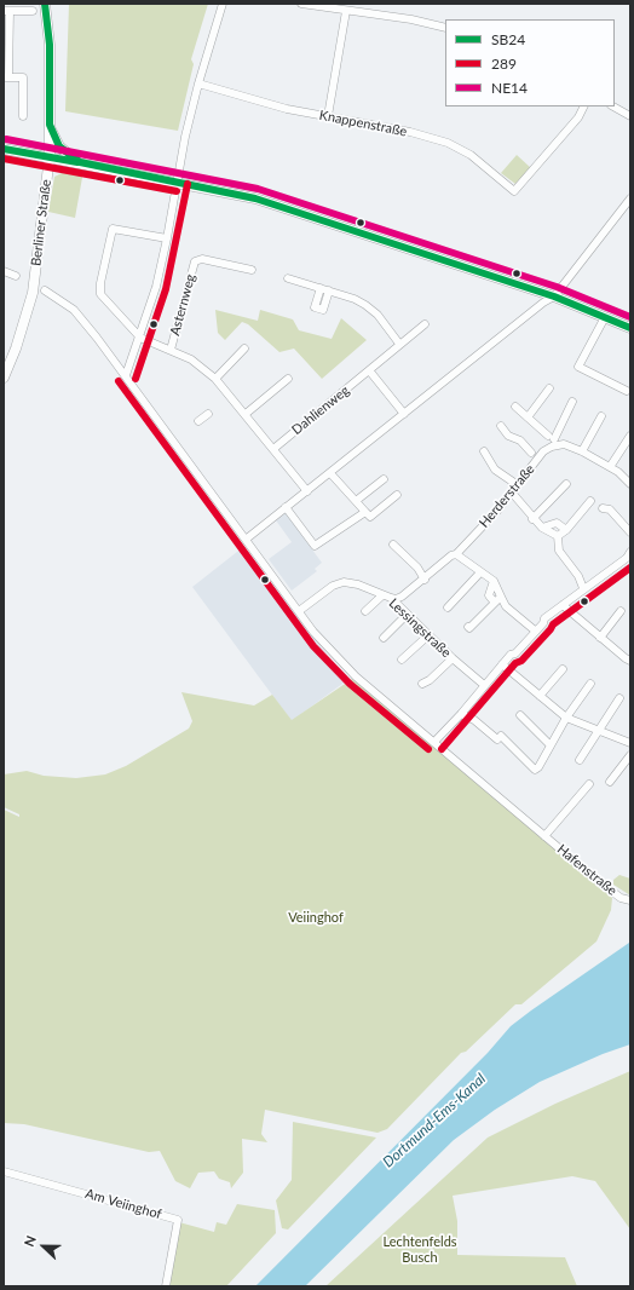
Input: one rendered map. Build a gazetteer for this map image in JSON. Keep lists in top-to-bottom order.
{
  "streets": {
    "main road": ["Berliner Straße"],
    "street": [
      "Knappenstraße",
      "Asternweg",
      "Dahlienweg",
      "Herderstraße",
      "Lessingstraße",
      "Hafenstraße",
      "Am Veiinghof"
    ]
  },
  "crossings": [
    ["Herderstraße", "Lessingstraße"],
    ["Lessingstraße", "Hafenstraße"]
  ],
  "water": ["Dortmund-Ems-Kanal"],
  "parks": ["Veiinghof", "Lechtenfelds Busch"],
  "lines": ["transit line SB24", "transit line NE14", "transit line 289"],
  "legend": ["SB24", "289", "NE14"],
  "north": "left"
}
